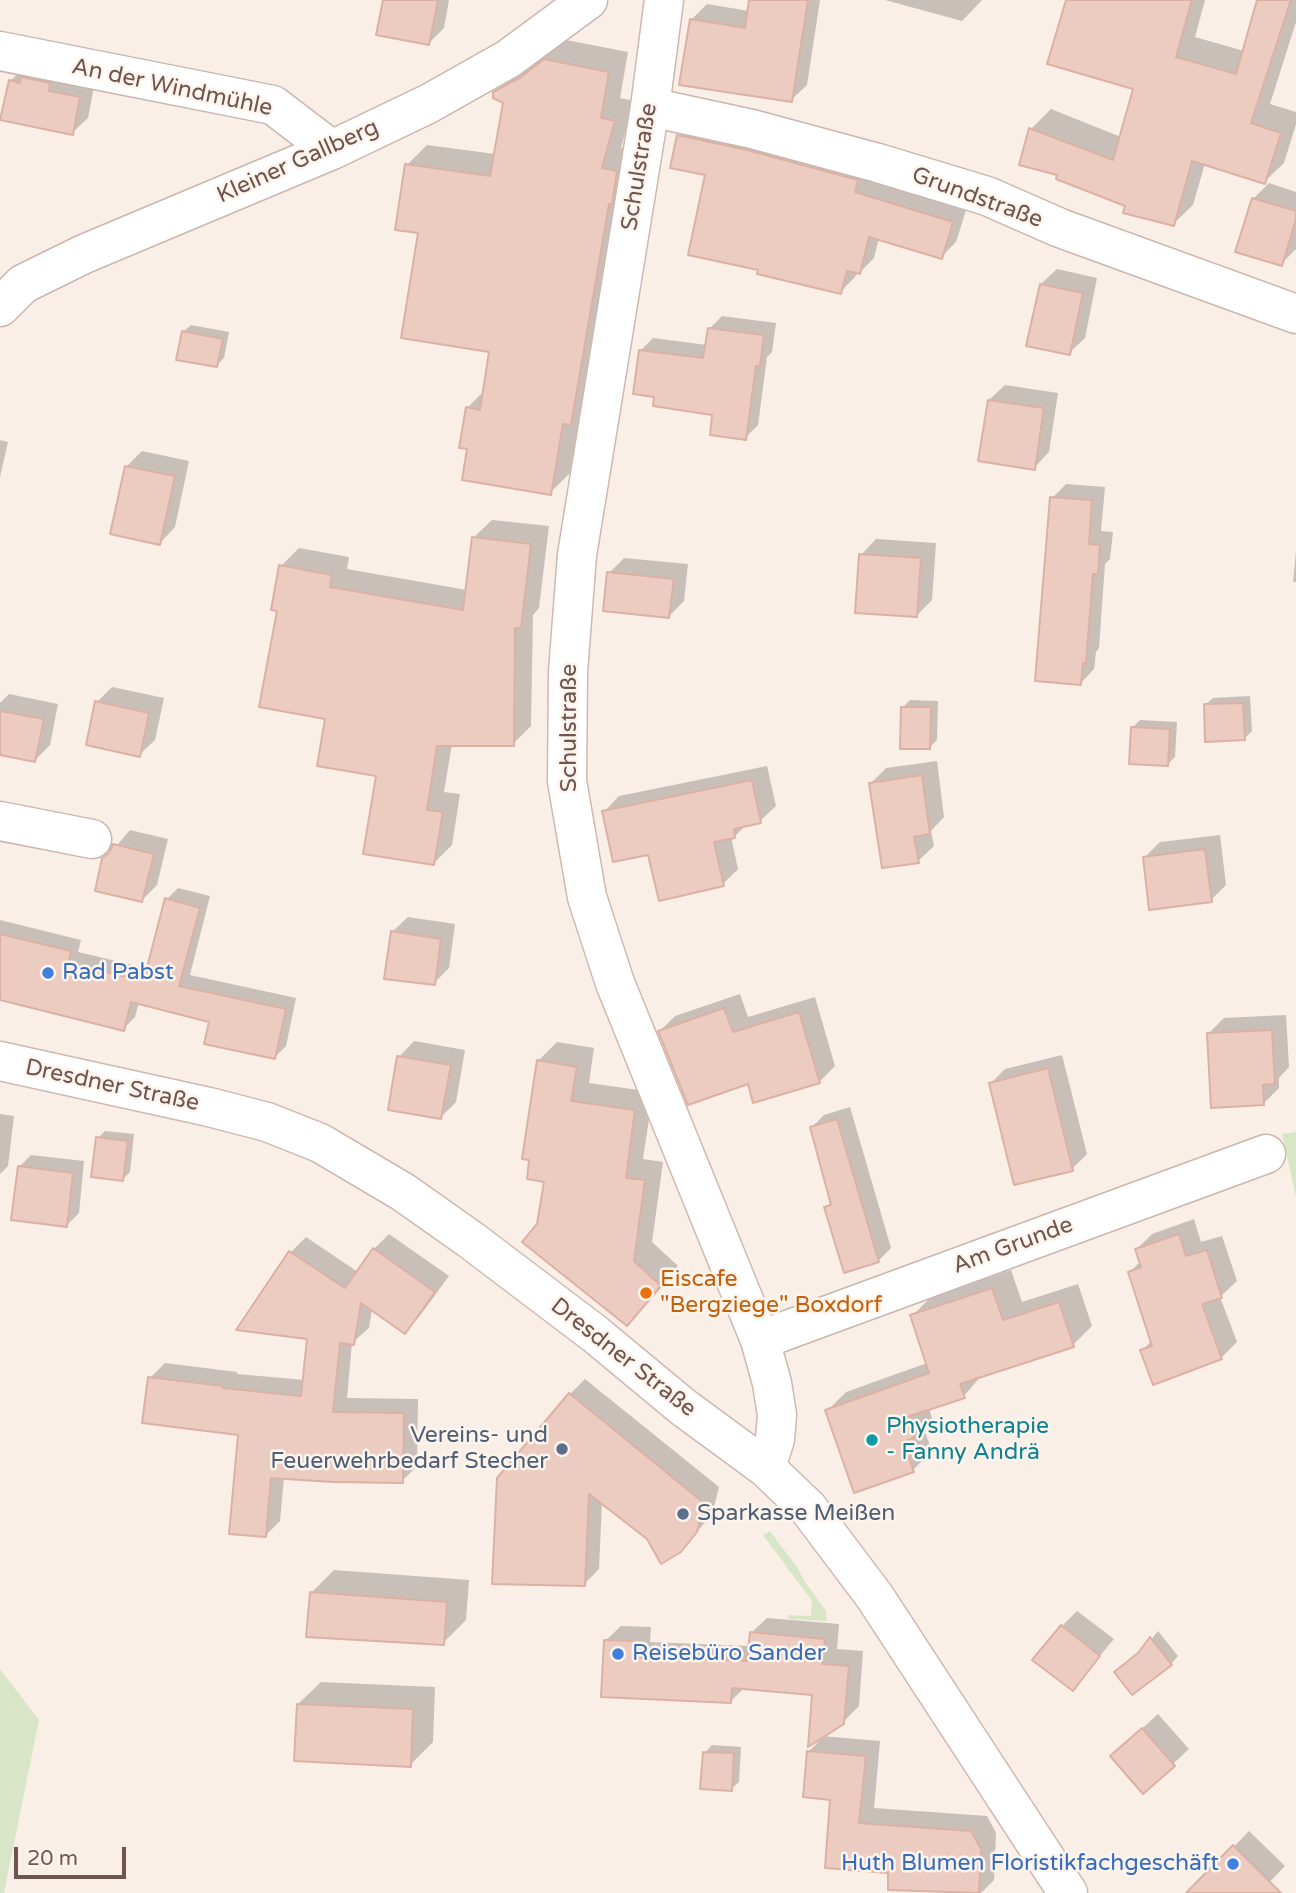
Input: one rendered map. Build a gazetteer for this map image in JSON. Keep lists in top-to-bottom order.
{
  "streets": {
    "street": [
      "An der Windmühle",
      "Kleiner Gallberg",
      "Schulstraße",
      "Grundstraße",
      "Dresdner Straße",
      "Am Grunde"
    ]
  },
  "crossings": [
    ["An der Windmühle", "Kleiner Gallberg"],
    ["Schulstraße", "Grundstraße"],
    ["Schulstraße", "Dresdner Straße"],
    ["Schulstraße", "Am Grunde"]
  ],
  "places": [
    "Rad Pabst",
    "Eiscafe \"Bergziege\" Boxdorf",
    "Physiotherapie - Fanny Andrä",
    "Vereins- und Feuerwehrbedarf Stecher",
    "Sparkasse Meißen",
    "Reisebüro Sander",
    "Huth Blumen Floristikfachgeschäft"
  ],
  "scale_bar": "20 m"
}
